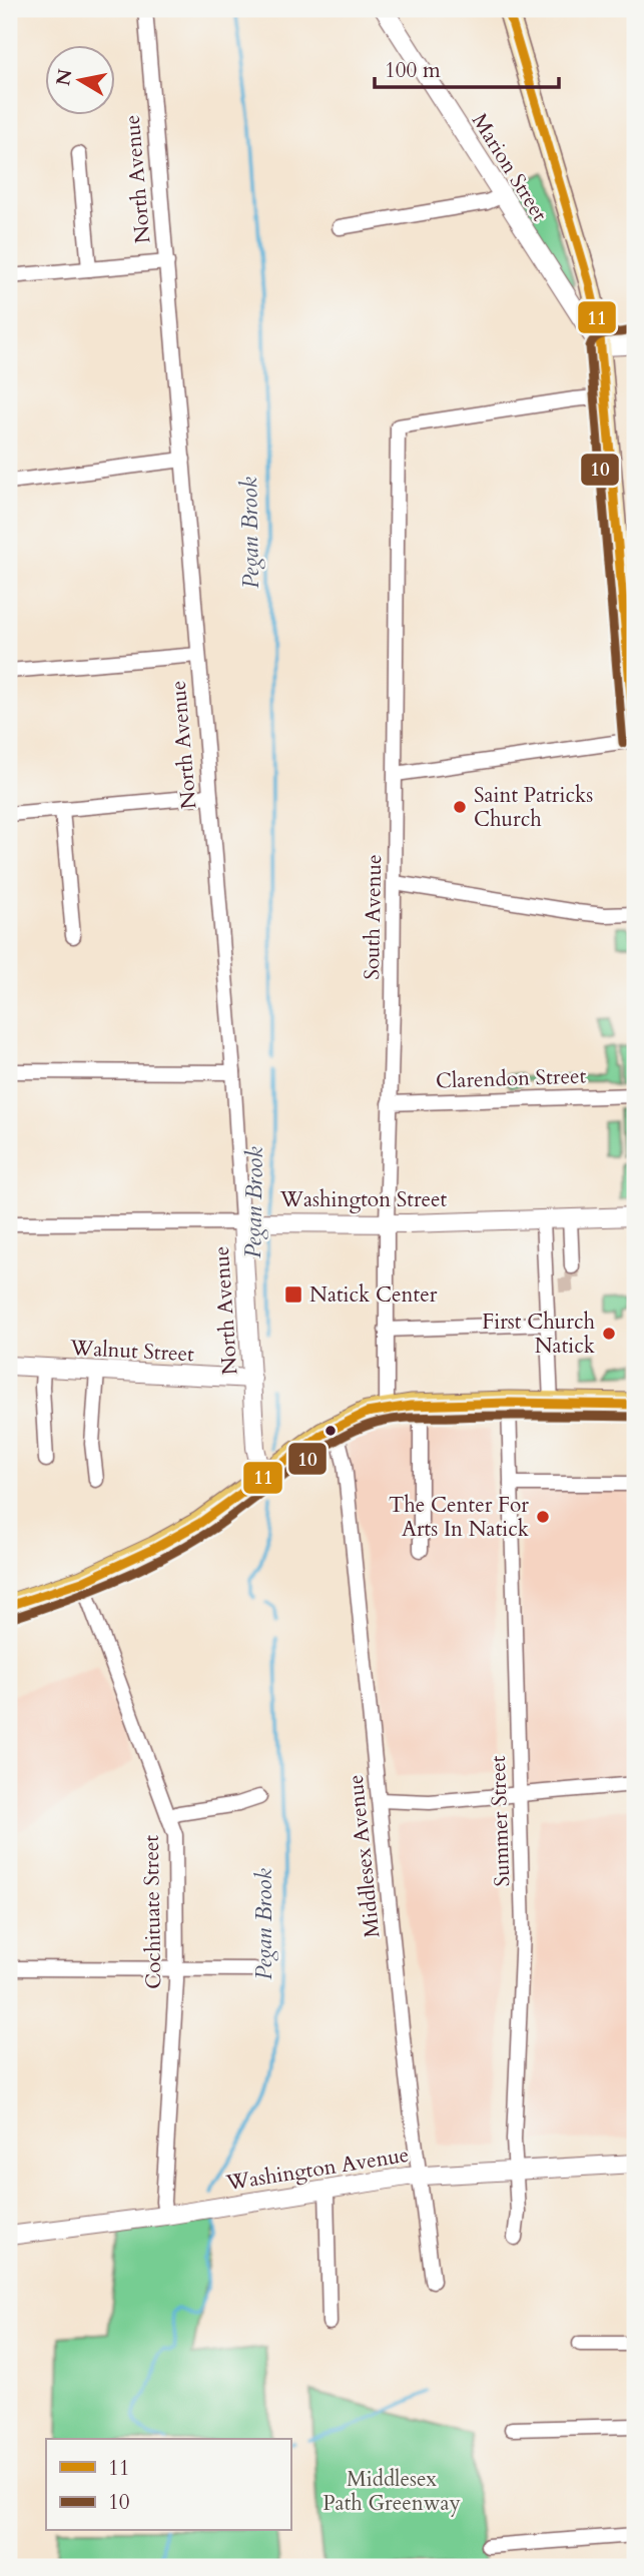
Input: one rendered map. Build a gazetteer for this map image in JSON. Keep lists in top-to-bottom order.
{
  "streets": {
    "street": [
      "Marion Street",
      "North Avenue",
      "South Avenue",
      "Clarendon Street",
      "Washington Street",
      "Walnut Street",
      "Summer Street",
      "Middlesex Avenue",
      "Cochituate Street",
      "Washington Avenue"
    ]
  },
  "crossings": [
    ["North Avenue", "Washington Street"],
    ["North Avenue", "Walnut Street"],
    ["South Avenue", "Clarendon Street"],
    ["South Avenue", "Washington Street"],
    ["Summer Street", "Washington Avenue"],
    ["Middlesex Avenue", "Washington Avenue"],
    ["Cochituate Street", "Washington Avenue"]
  ],
  "water": ["Pegan Brook"],
  "parks": ["Middlesex Path Greenway"],
  "places": {
    "other": ["Saint Patricks Church", "First Church Natick", "The Center For Arts In Natick"],
    "transit": ["Natick Center"]
  },
  "lines": ["transit line 11", "transit line 10"],
  "legend": ["11", "10"],
  "scale_bar": "100 m",
  "north": "left"
}
